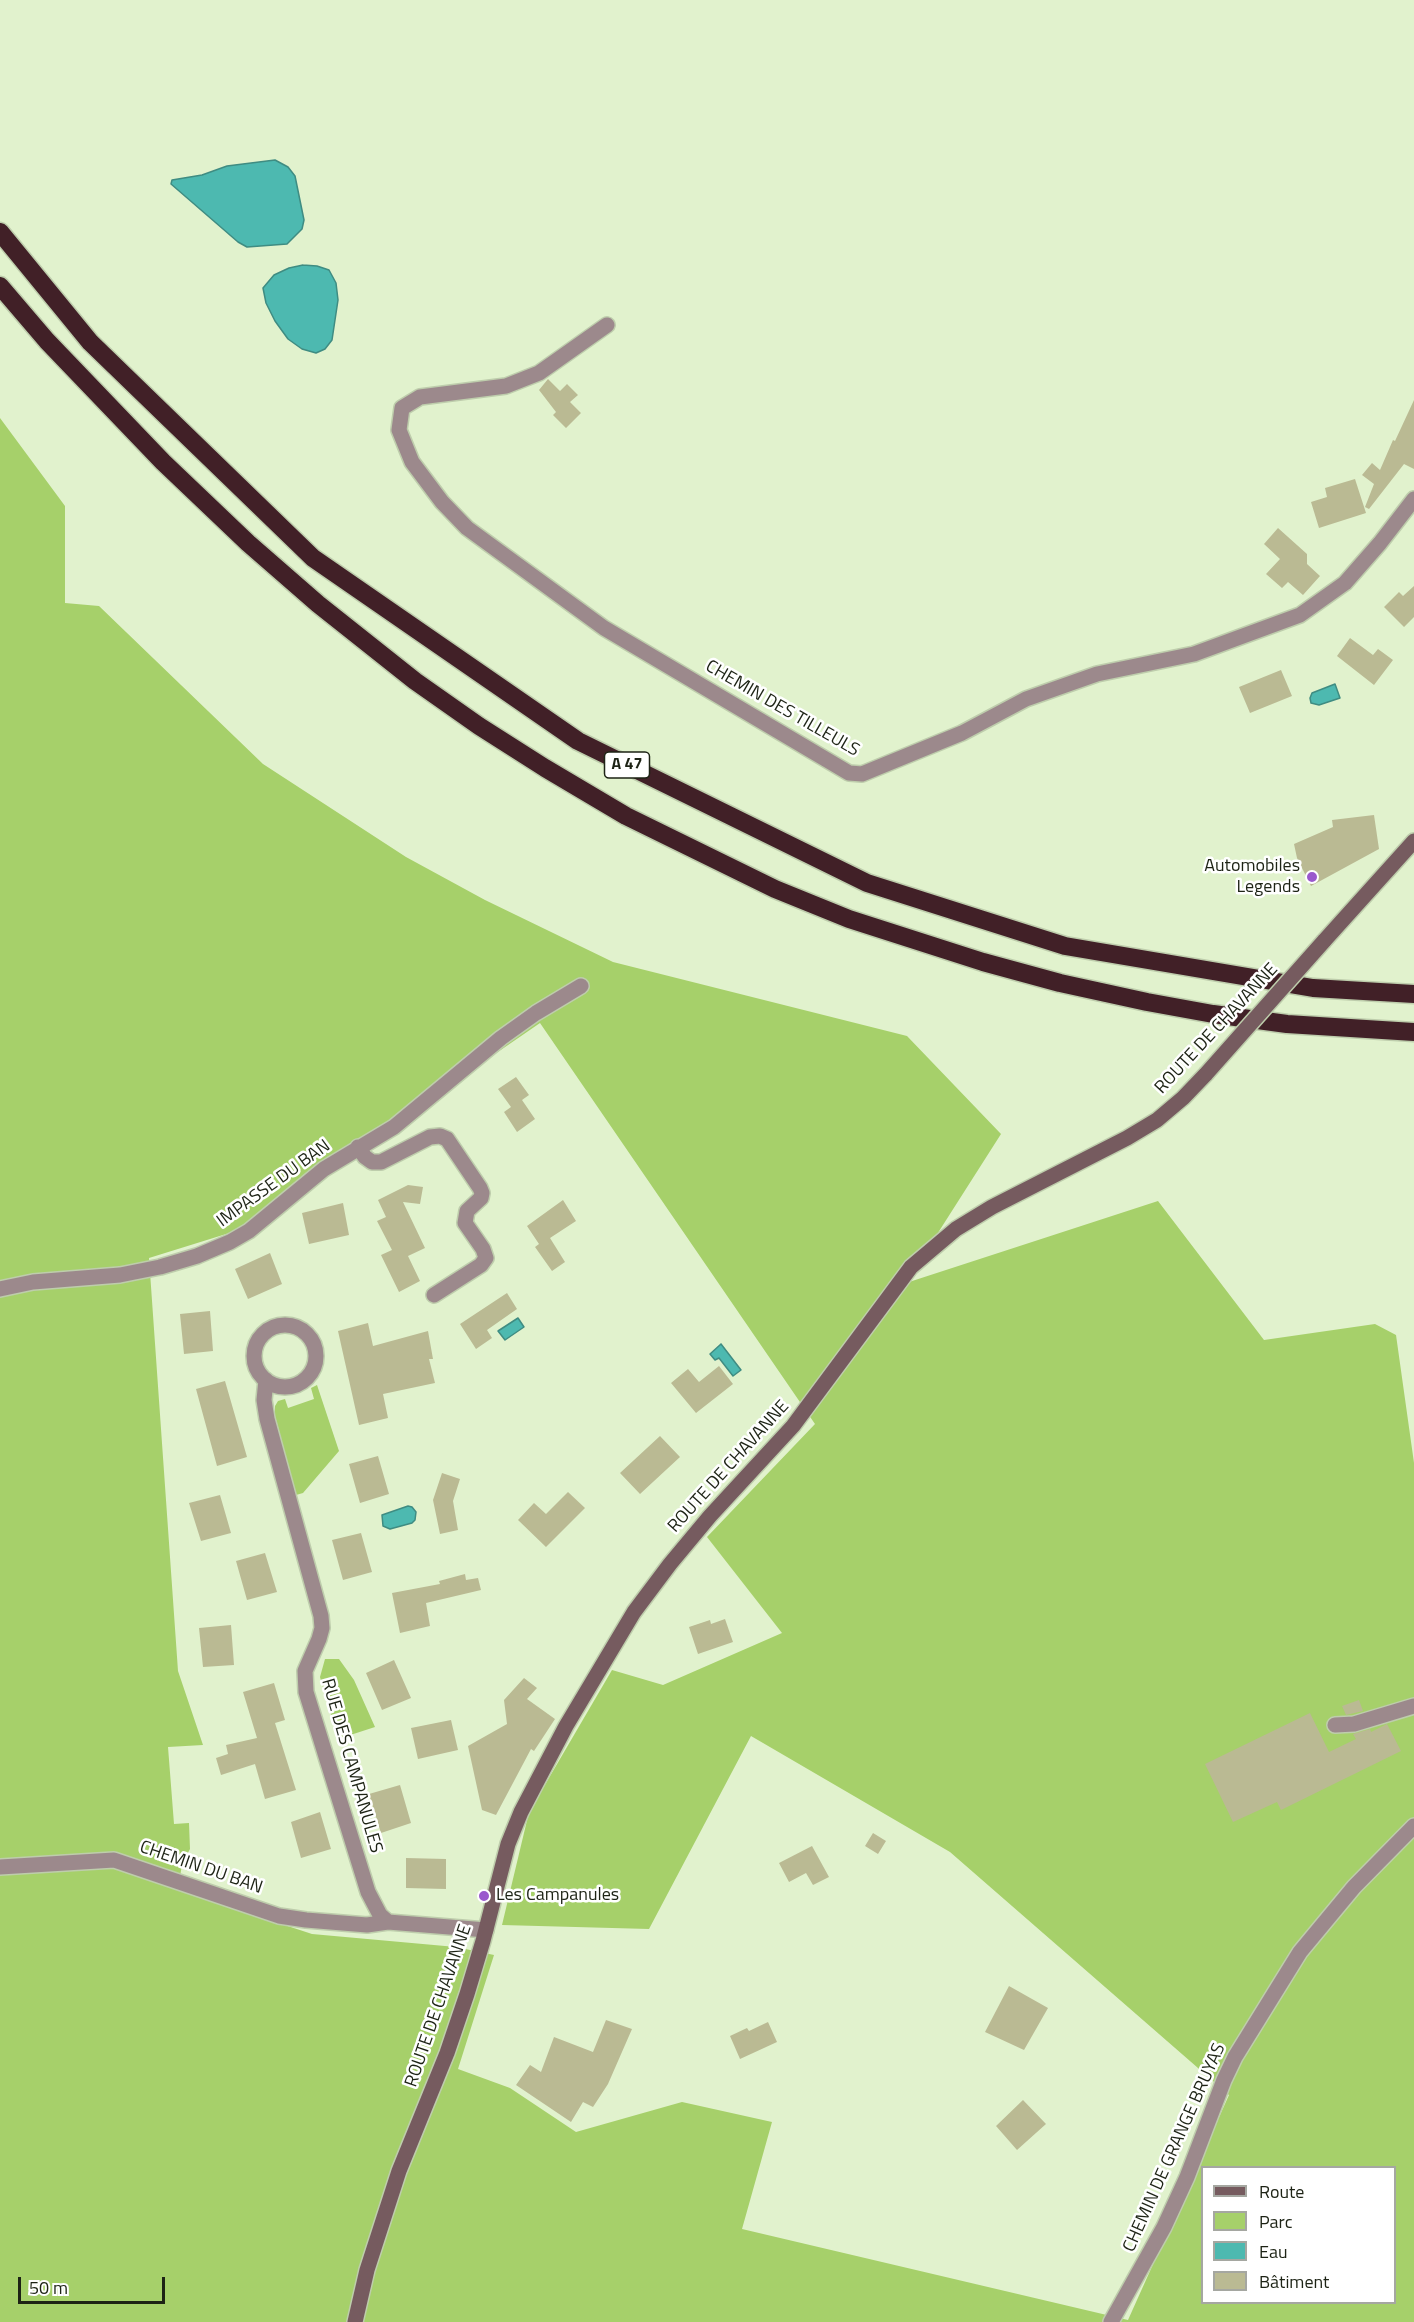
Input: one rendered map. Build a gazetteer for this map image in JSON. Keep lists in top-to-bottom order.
{
  "streets": {
    "highway": ["A 47"],
    "main road": ["ROUTE DE CHAVANNE"],
    "street": [
      "CHEMIN DES TILLEULS",
      "IMPASSE DU BAN",
      "RUE DES CAMPANULES",
      "CHEMIN DU BAN",
      "CHEMIN DE GRANGE BRUYAS"
    ]
  },
  "crossings": [
    ["RUE DES CAMPANULES", "CHEMIN DU BAN"]
  ],
  "places": ["Automobiles Legends", "Les Campanules"],
  "legend": [
    "Route",
    "Parc",
    "Eau",
    "Bâtiment"
  ],
  "scale_bar": "50 m"
}
